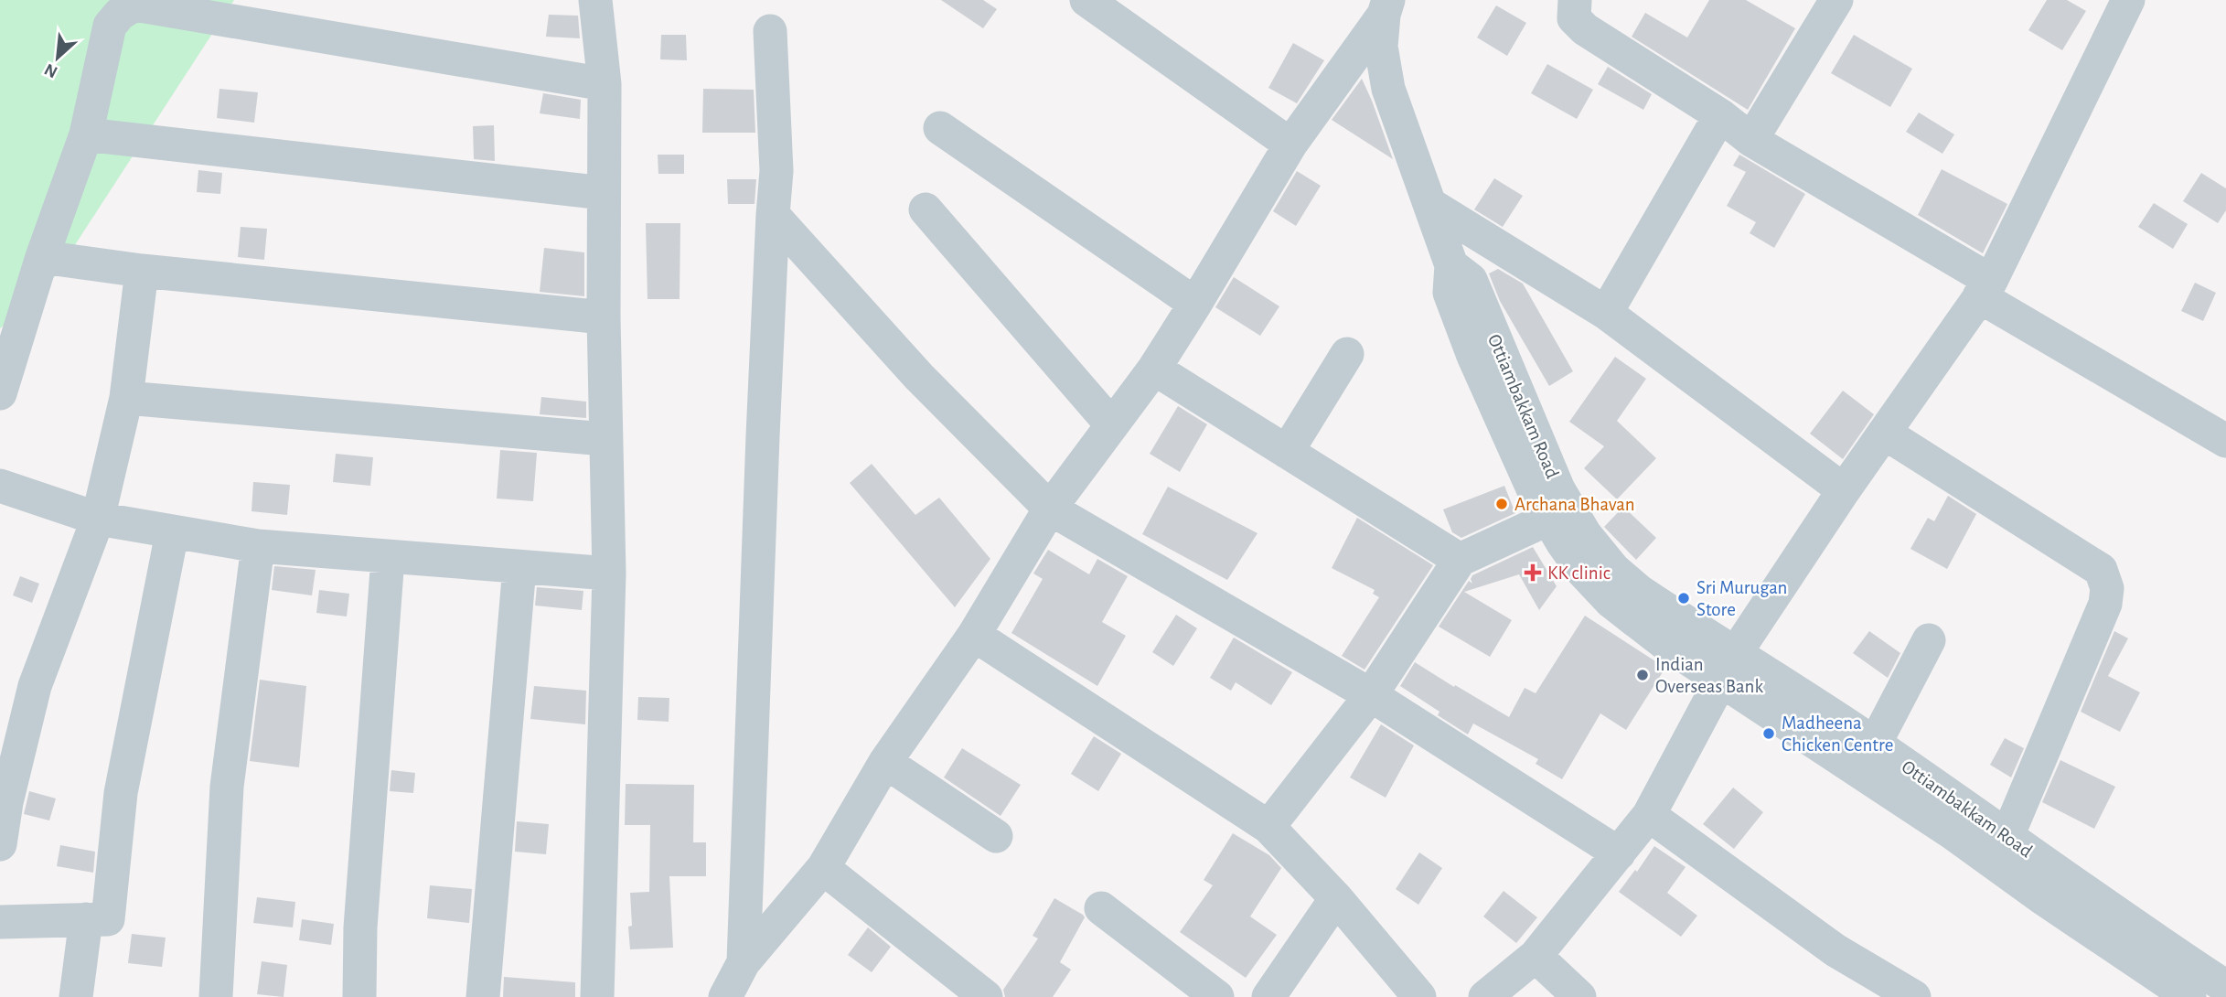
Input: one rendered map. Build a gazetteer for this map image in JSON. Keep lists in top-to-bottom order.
{
  "streets": {
    "street": ["Ottiambakkam Road"]
  },
  "places": {
    "other": [
      "Archana Bhavan",
      "Sri Murugan Store",
      "Indian Overseas Bank",
      "Madheena Chicken Centre"
    ],
    "health": ["KK clinic"]
  },
  "north": "bottom left"
}
